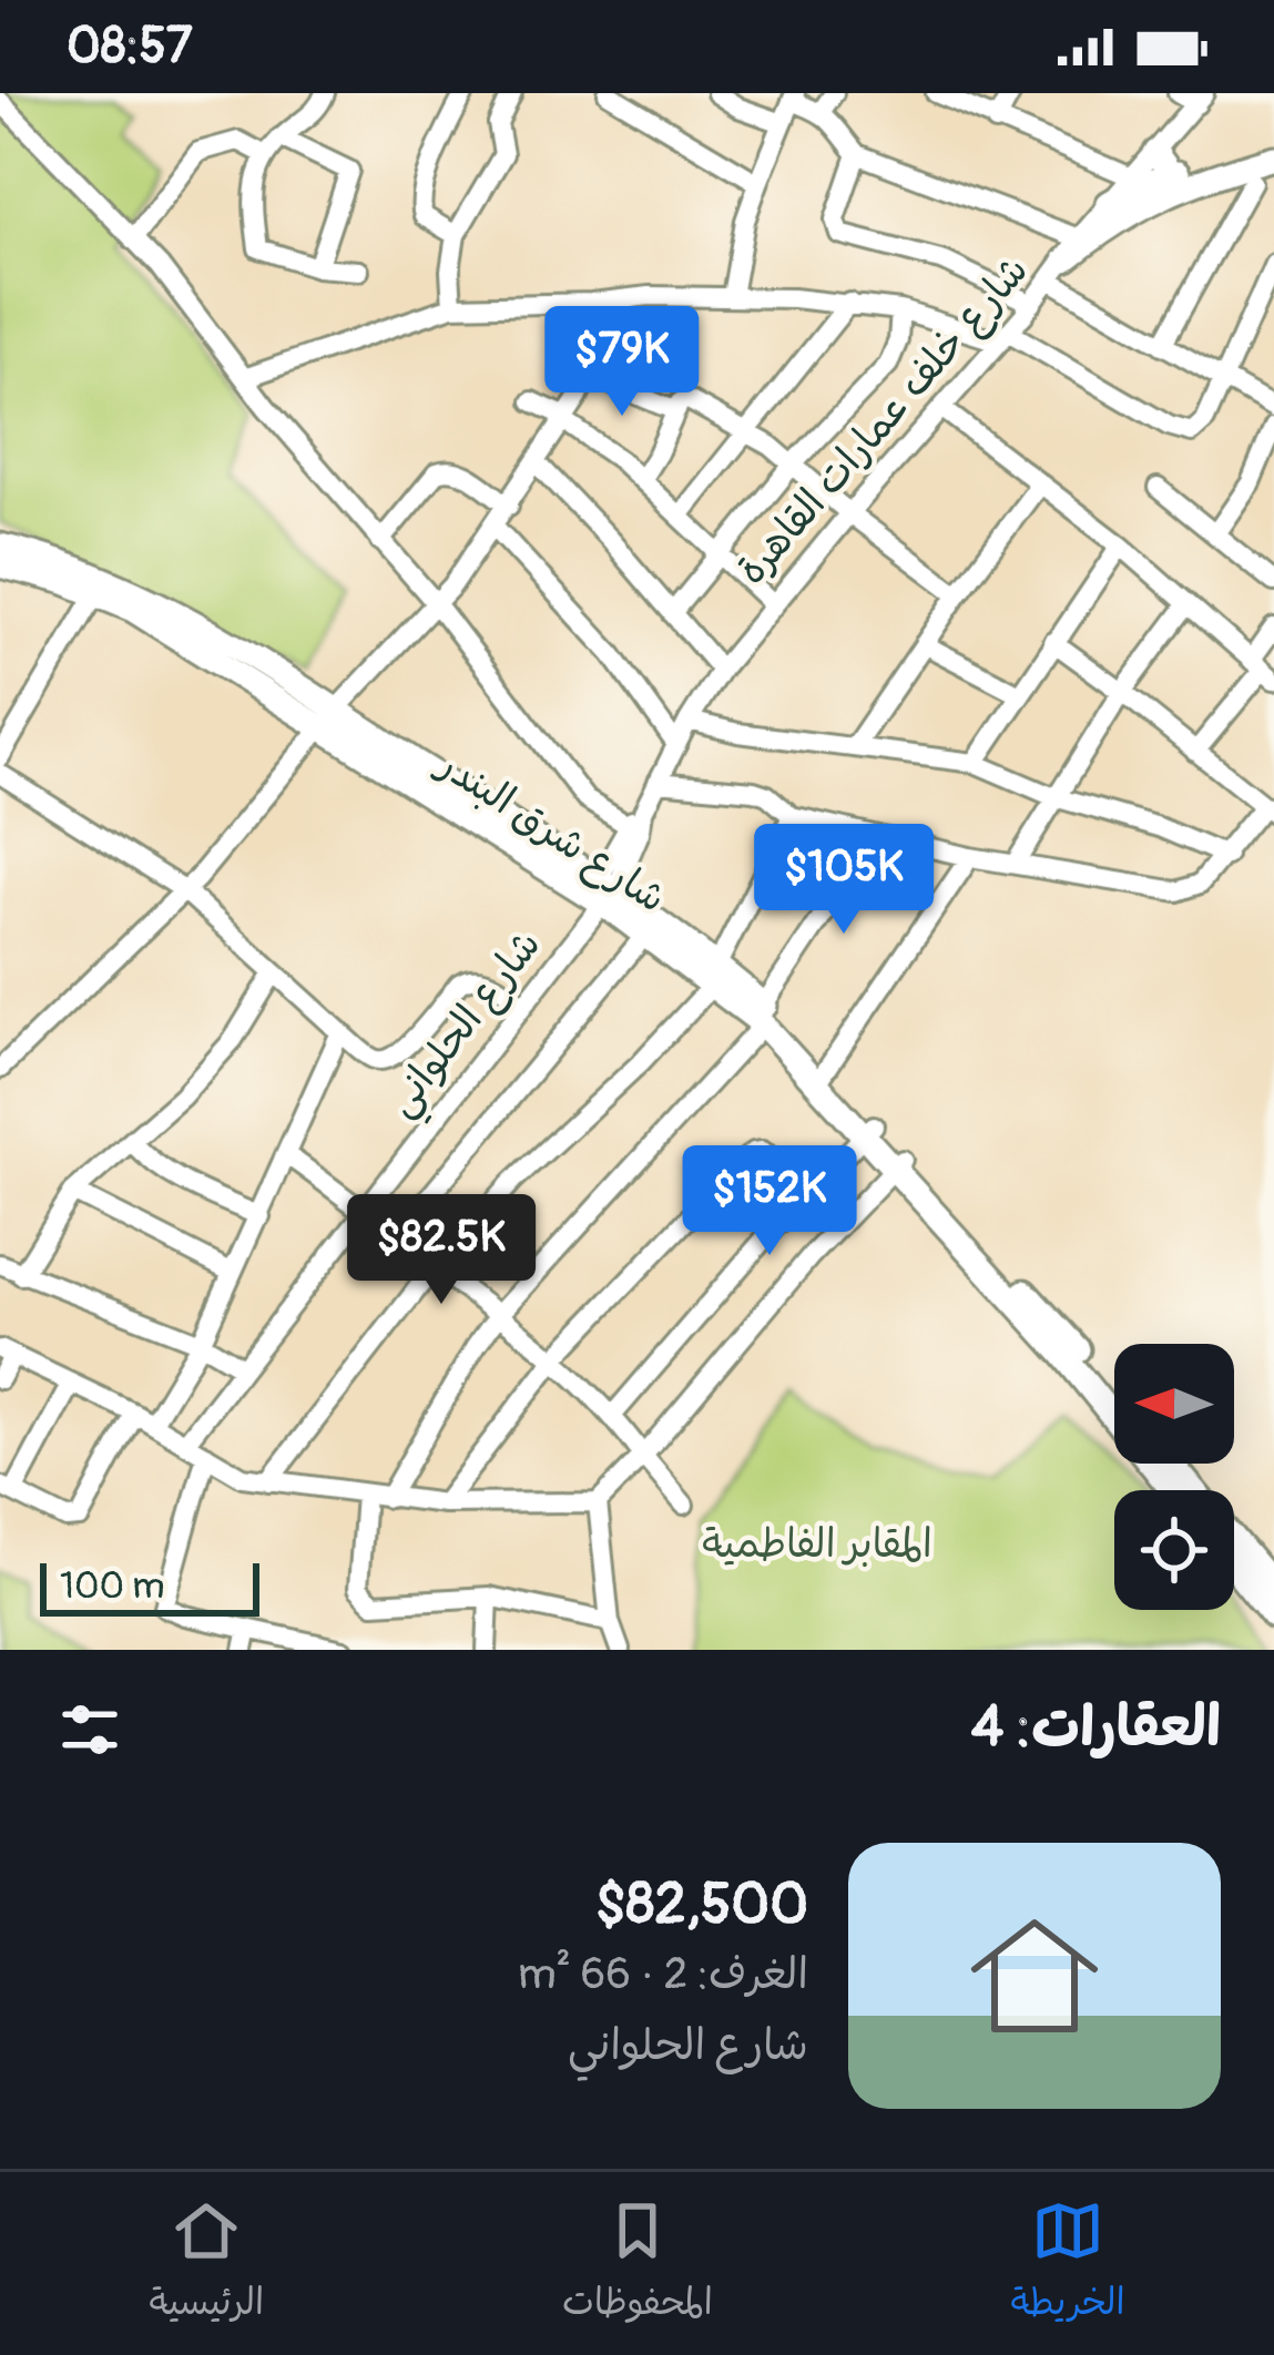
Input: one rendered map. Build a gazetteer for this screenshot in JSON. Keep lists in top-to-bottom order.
{
  "streets": {
    "main road": ["شارع شرق البندر"],
    "street": ["شارع خلف عمارات القاهرة", "شارع الحلواني"]
  },
  "crossings": [
    ["شارع خلف عمارات القاهرة", "شارع شرق البندر"],
    ["شارع خلف عمارات القاهرة", "شارع الحلواني"],
    ["شارع شرق البندر", "شارع الحلواني"]
  ],
  "parks": ["المقابر الفاطمية"],
  "scale_bar": "100 m",
  "north": "left",
  "page": {
    "status": "08:57",
    "price": [
      "$79K",
      "$105K",
      "$152K",
      "$82.5K"
    ],
    "scale": "100 m",
    "heading": "العقارات: 4",
    "list": [
      {
        "name": "$82,500",
        "note": "الغرف: 2 · 66 m² · شارع الحلواني"
      }
    ],
    "tabs": ["الخريطة", "المحفوظات", "الرئيسية"]
  }
}
